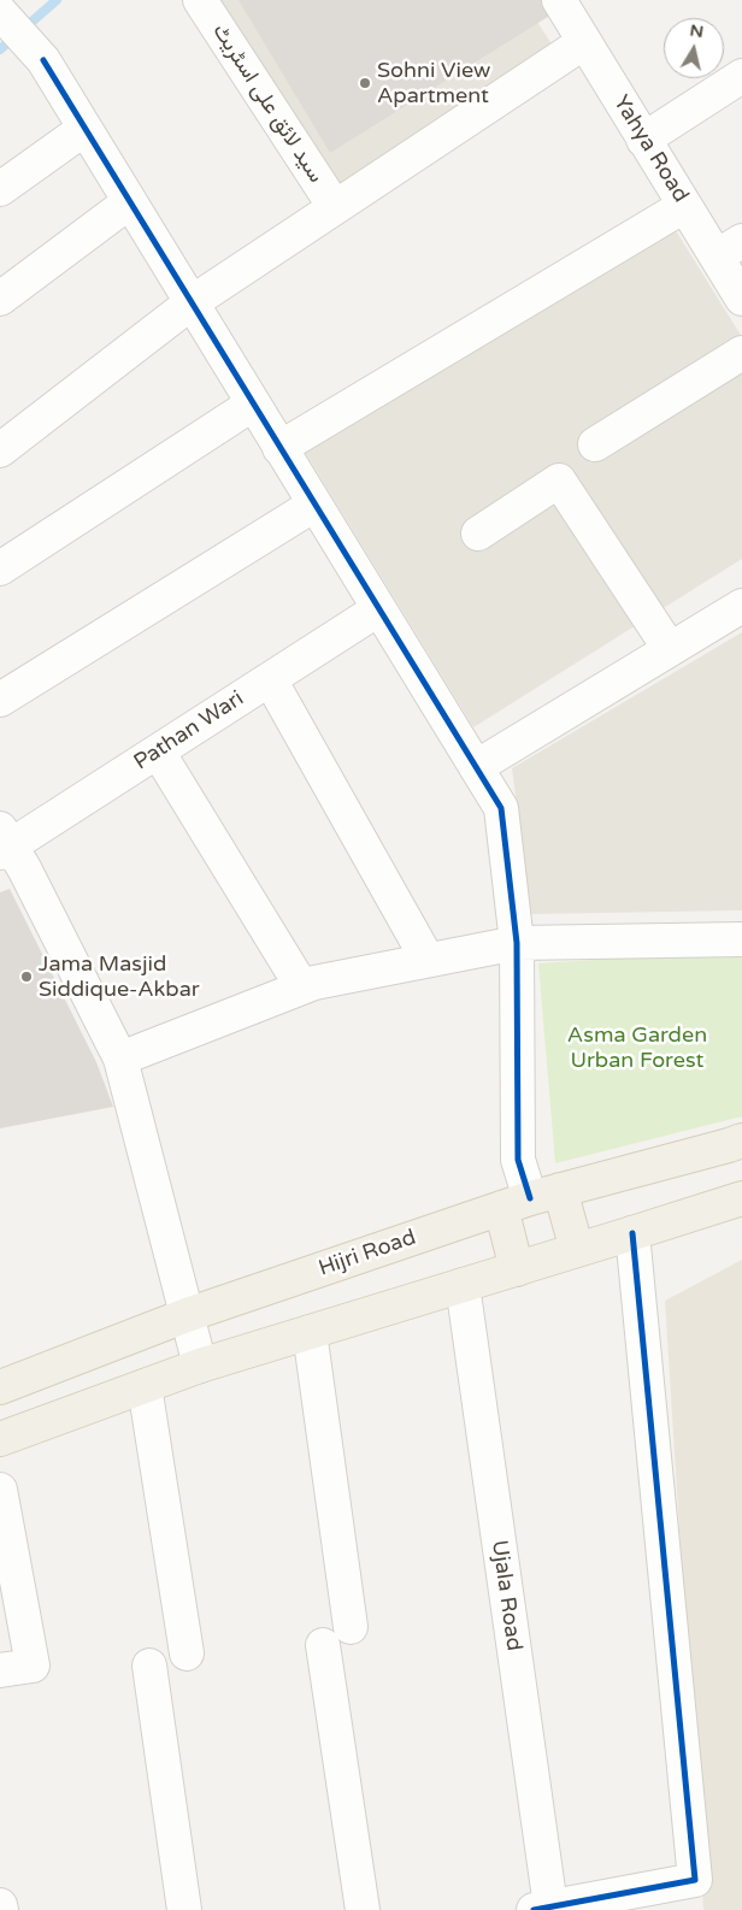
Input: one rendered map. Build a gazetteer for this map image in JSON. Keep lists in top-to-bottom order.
{
  "streets": {
    "main road": ["Hijri Road"],
    "street": [
      "سید لائق علی اسٹریٹ",
      "Yahya Road",
      "Pathan Wari",
      "Ujala Road"
    ]
  },
  "parks": ["Asma Garden Urban Forest"],
  "places": ["Sohni View Apartment", "Jama Masjid Siddique-Akbar"],
  "north": "top"
}
